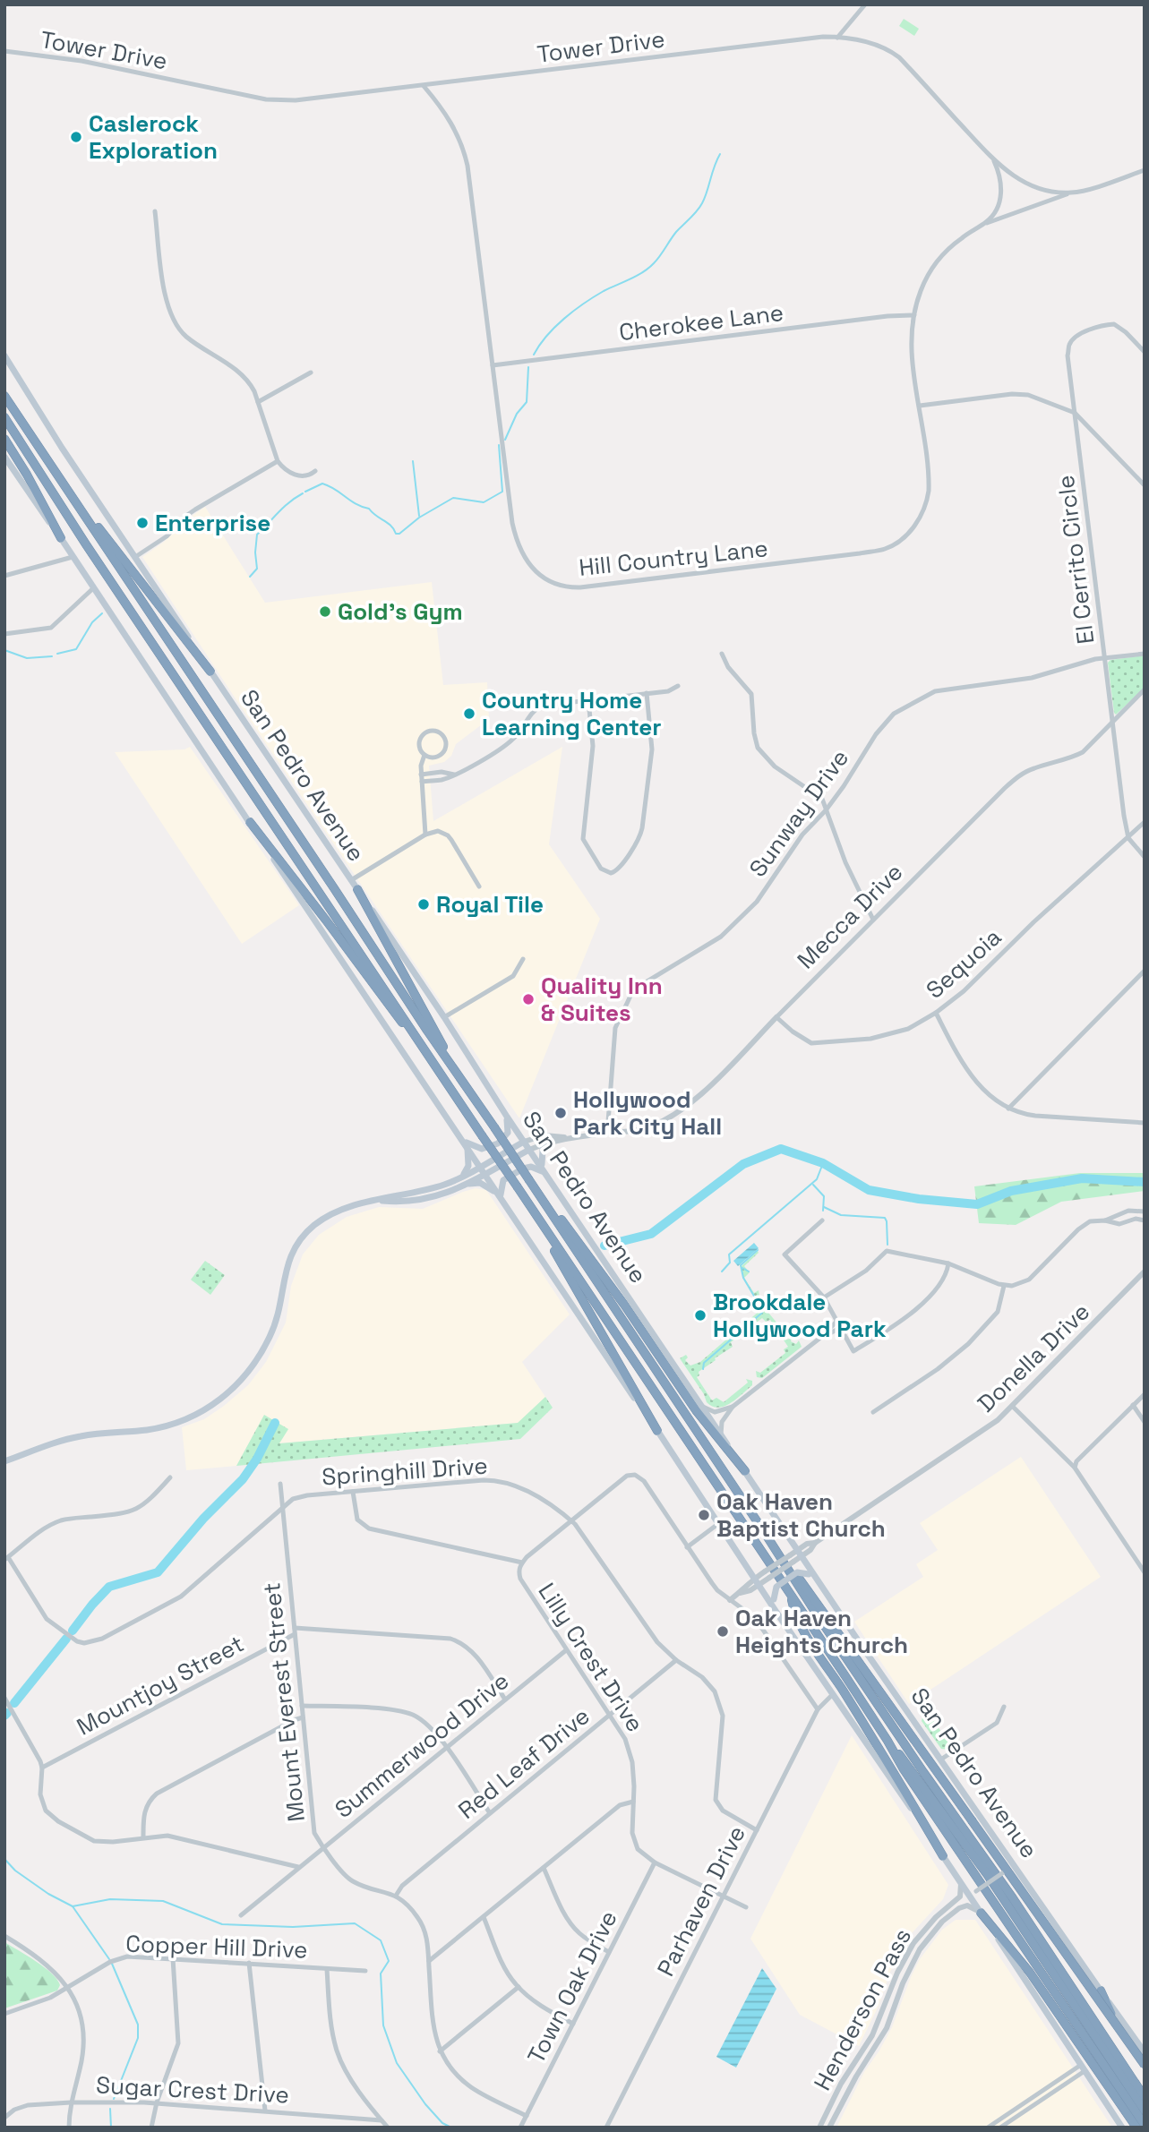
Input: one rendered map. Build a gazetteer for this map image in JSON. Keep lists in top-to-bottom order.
{
  "streets": {
    "main road": ["San Pedro Avenue", "Mecca Drive"],
    "street": [
      "Tower Drive",
      "Cherokee Lane",
      "Hill Country Lane",
      "El Cerrito Circle",
      "Sunway Drive",
      "Sequoia",
      "Donella Drive",
      "Springhill Drive",
      "Lilly Crest Drive",
      "Mountjoy Street",
      "Mount Everest Street",
      "Summerwood Drive",
      "Red Leaf Drive",
      "Parhaven Drive",
      "Copper Hill Drive",
      "Town Oak Drive",
      "Henderson Pass",
      "Sugar Crest Drive"
    ]
  },
  "crossings": [
    ["Tower Drive", "Hill Country Lane"],
    ["Cherokee Lane", "Hill Country Lane"],
    ["El Cerrito Circle", "Sunway Drive"],
    ["El Cerrito Circle", "Mecca Drive"],
    ["El Cerrito Circle", "Sequoia"],
    ["San Pedro Avenue", "Mecca Drive"],
    ["San Pedro Avenue", "Donella Drive"],
    ["Sunway Drive", "Mecca Drive"],
    ["Mecca Drive", "Sequoia"],
    ["Springhill Drive", "Lilly Crest Drive"],
    ["Springhill Drive", "Mount Everest Street"],
    ["Springhill Drive", "Red Leaf Drive"],
    ["Springhill Drive", "Parhaven Drive"],
    ["Lilly Crest Drive", "Summerwood Drive"],
    ["Lilly Crest Drive", "Red Leaf Drive"],
    ["Lilly Crest Drive", "Parhaven Drive"],
    ["Lilly Crest Drive", "Town Oak Drive"],
    ["Mountjoy Street", "Mount Everest Street"],
    ["Mount Everest Street", "Summerwood Drive"],
    ["Mount Everest Street", "Red Leaf Drive"],
    ["Mount Everest Street", "Town Oak Drive"]
  ],
  "places": [
    "Caslerock Exploration",
    "Enterprise",
    "Gold's Gym",
    "Country Home Learning Center",
    "Royal Tile",
    "Quality Inn & Suites",
    "Hollywood Park City Hall",
    "Brookdale Hollywood Park",
    "Oak Haven Baptist Church",
    "Oak Haven Heights Church"
  ]
}
